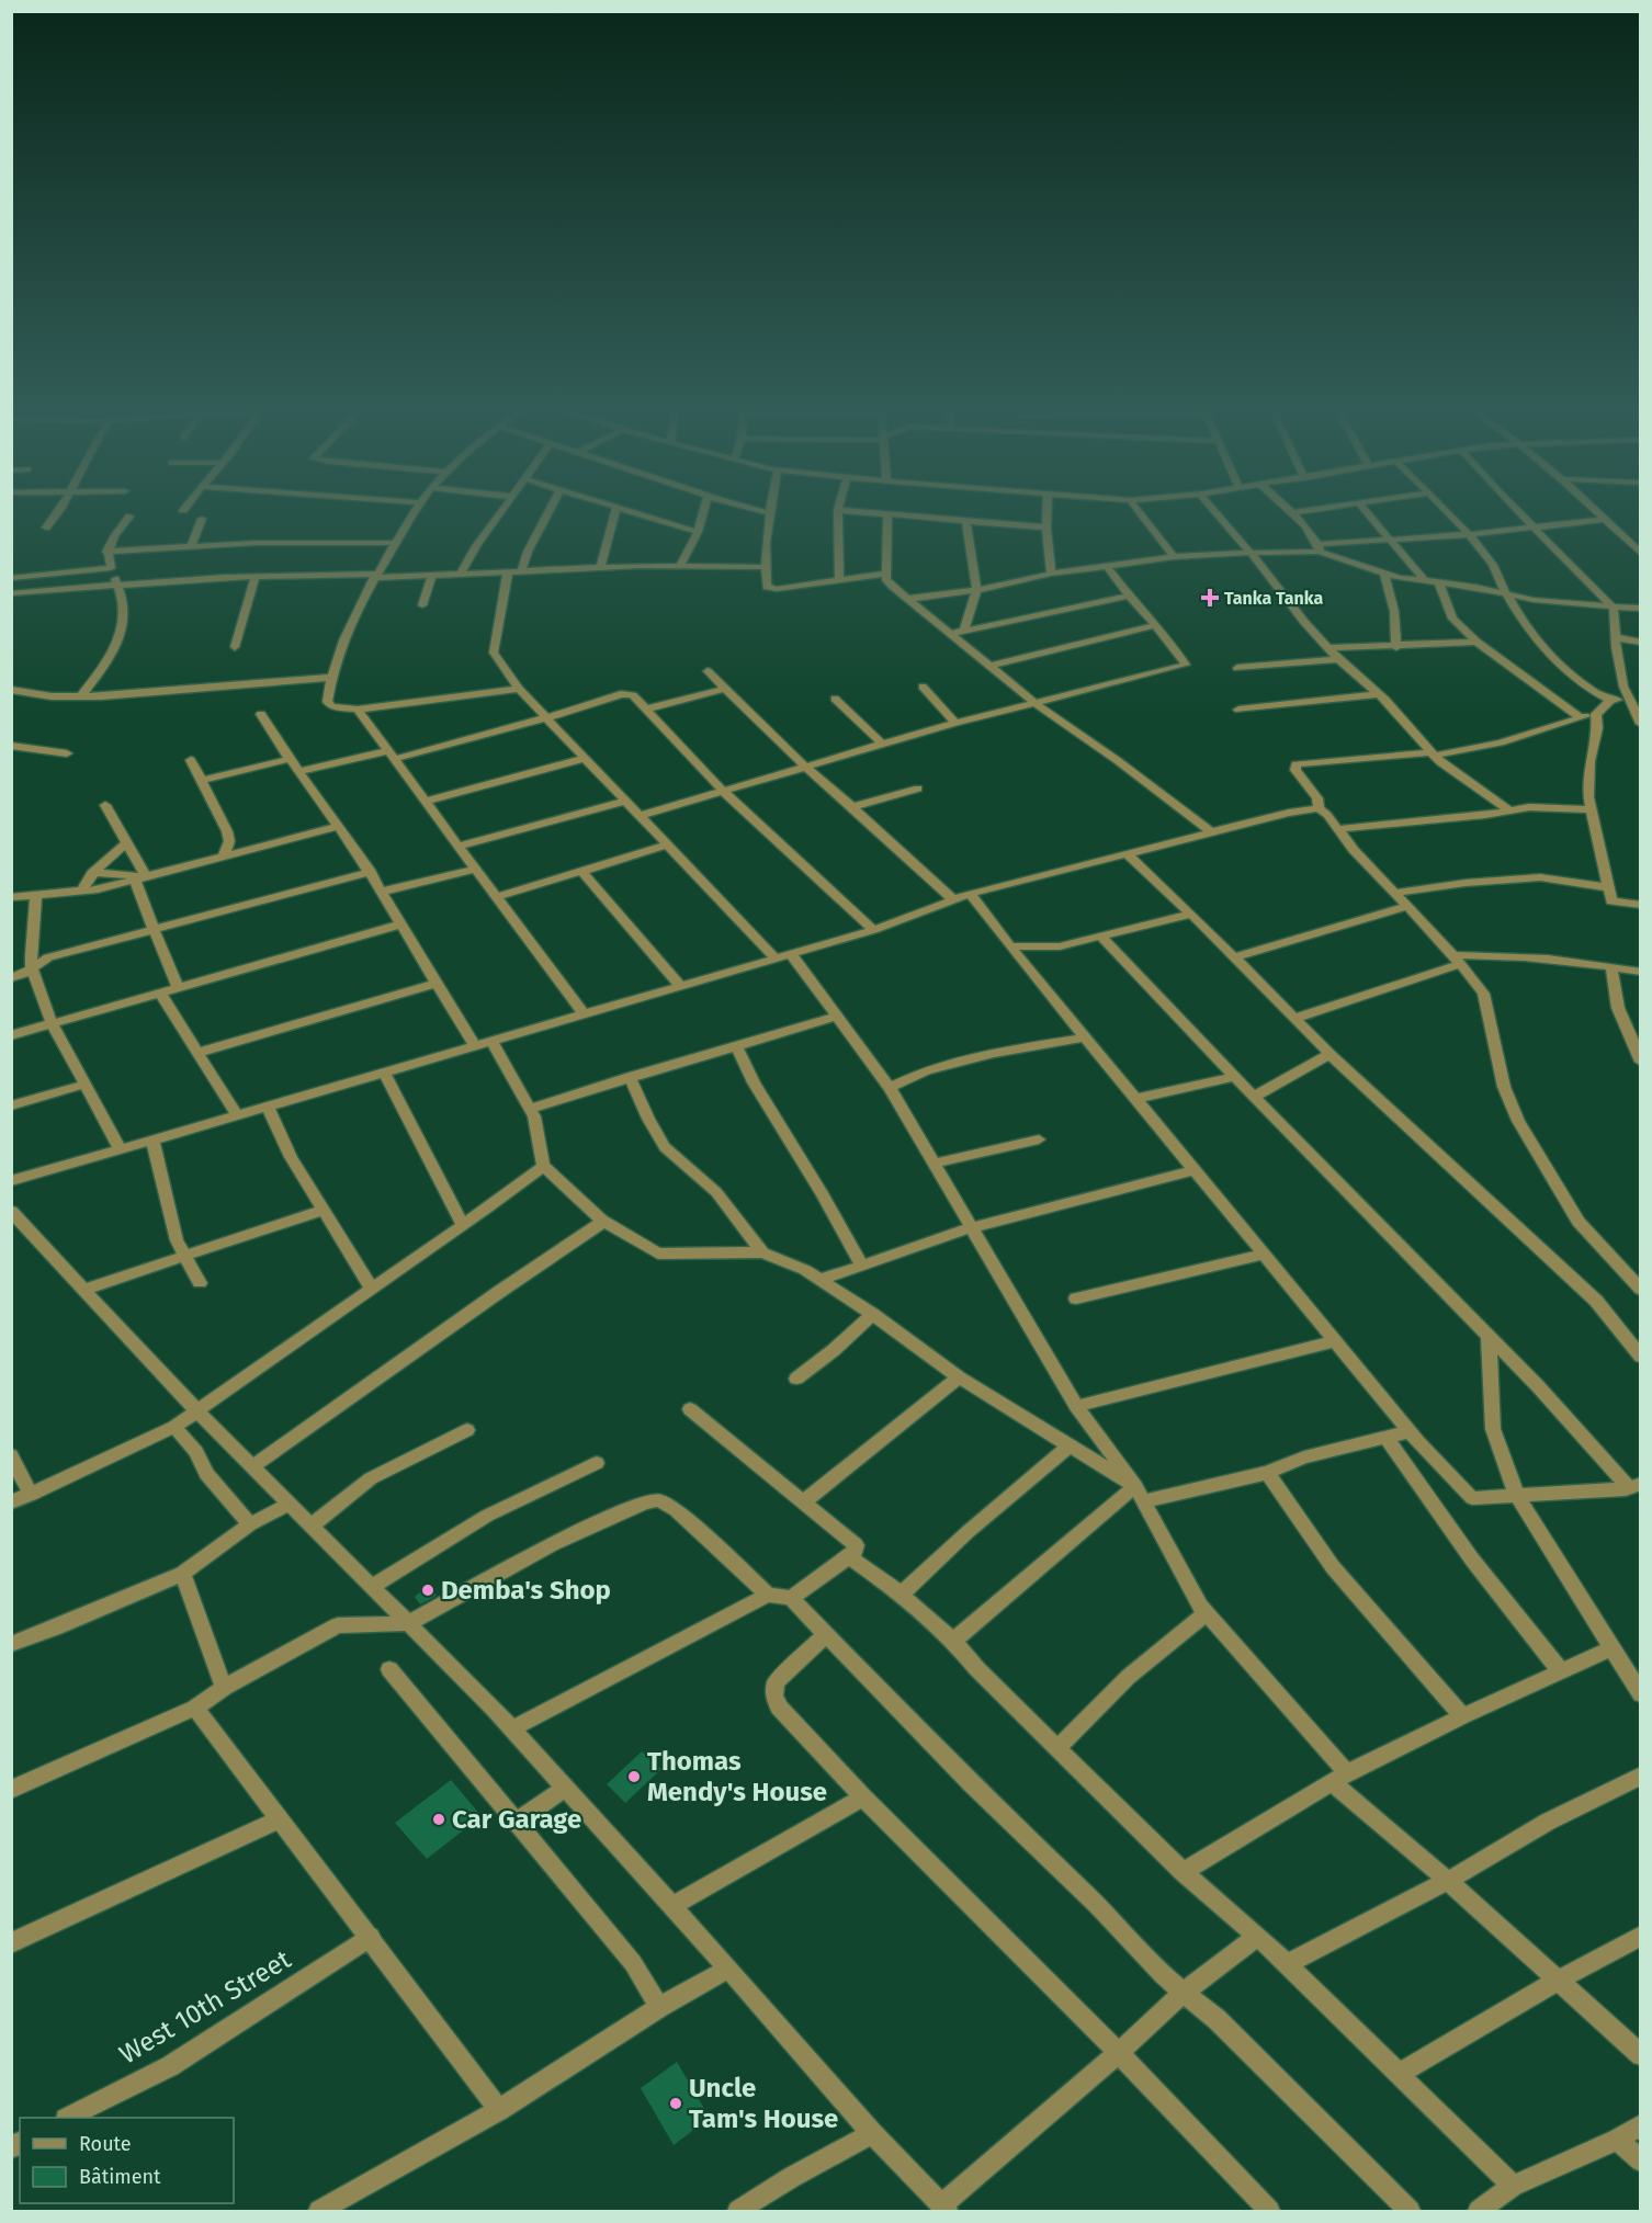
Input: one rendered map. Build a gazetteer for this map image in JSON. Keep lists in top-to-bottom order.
{
  "streets": {
    "street": ["West 10th Street"]
  },
  "places": {
    "health": ["Tanka Tanka"],
    "other": [
      "Demba's Shop",
      "Thomas Mendy's House",
      "Car Garage",
      "Uncle Tam's House"
    ]
  },
  "legend": ["Route", "Bâtiment"]
}
